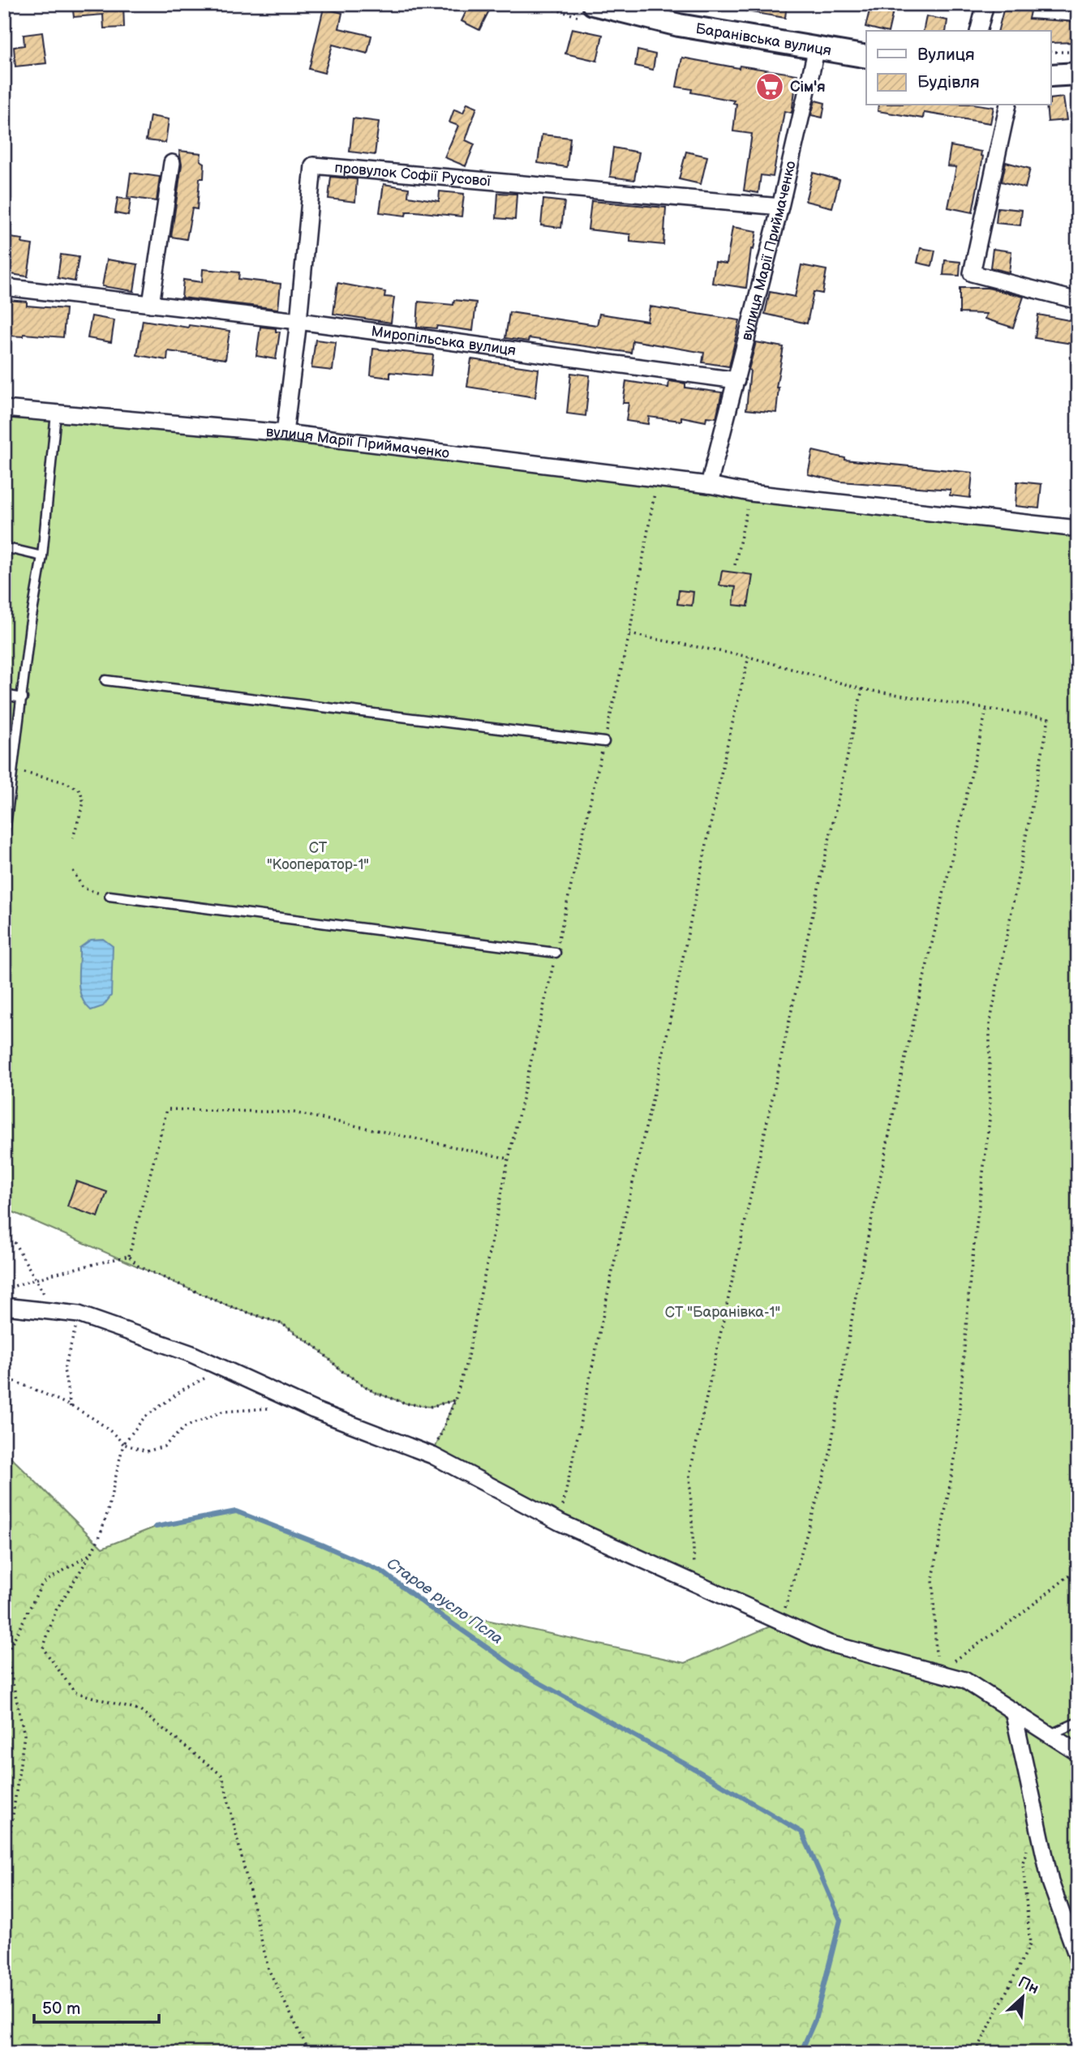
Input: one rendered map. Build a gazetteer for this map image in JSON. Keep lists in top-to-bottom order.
{
  "streets": {
    "main road": ["Баранівська вулиця"],
    "street": ["провулок Софії Русової", "вулиця Марії Приймаченко", "Миропільська вулиця"]
  },
  "crossings": [
    ["Баранівська вулиця", "вулиця Марії Приймаченко"],
    ["провулок Софії Русової", "вулиця Марії Приймаченко"],
    ["провулок Софії Русової", "Миропільська вулиця"],
    ["вулиця Марії Приймаченко", "Миропільська вулиця"]
  ],
  "water": ["Старое русло Псла"],
  "parks": ["СТ \"Кооператор-1\"", "СТ \"Баранівка-1\""],
  "places": {
    "supermarket": ["Сім'я"]
  },
  "legend": ["Вулиця", "Будівля"],
  "scale_bar": "50 m",
  "north": "top right"
}
